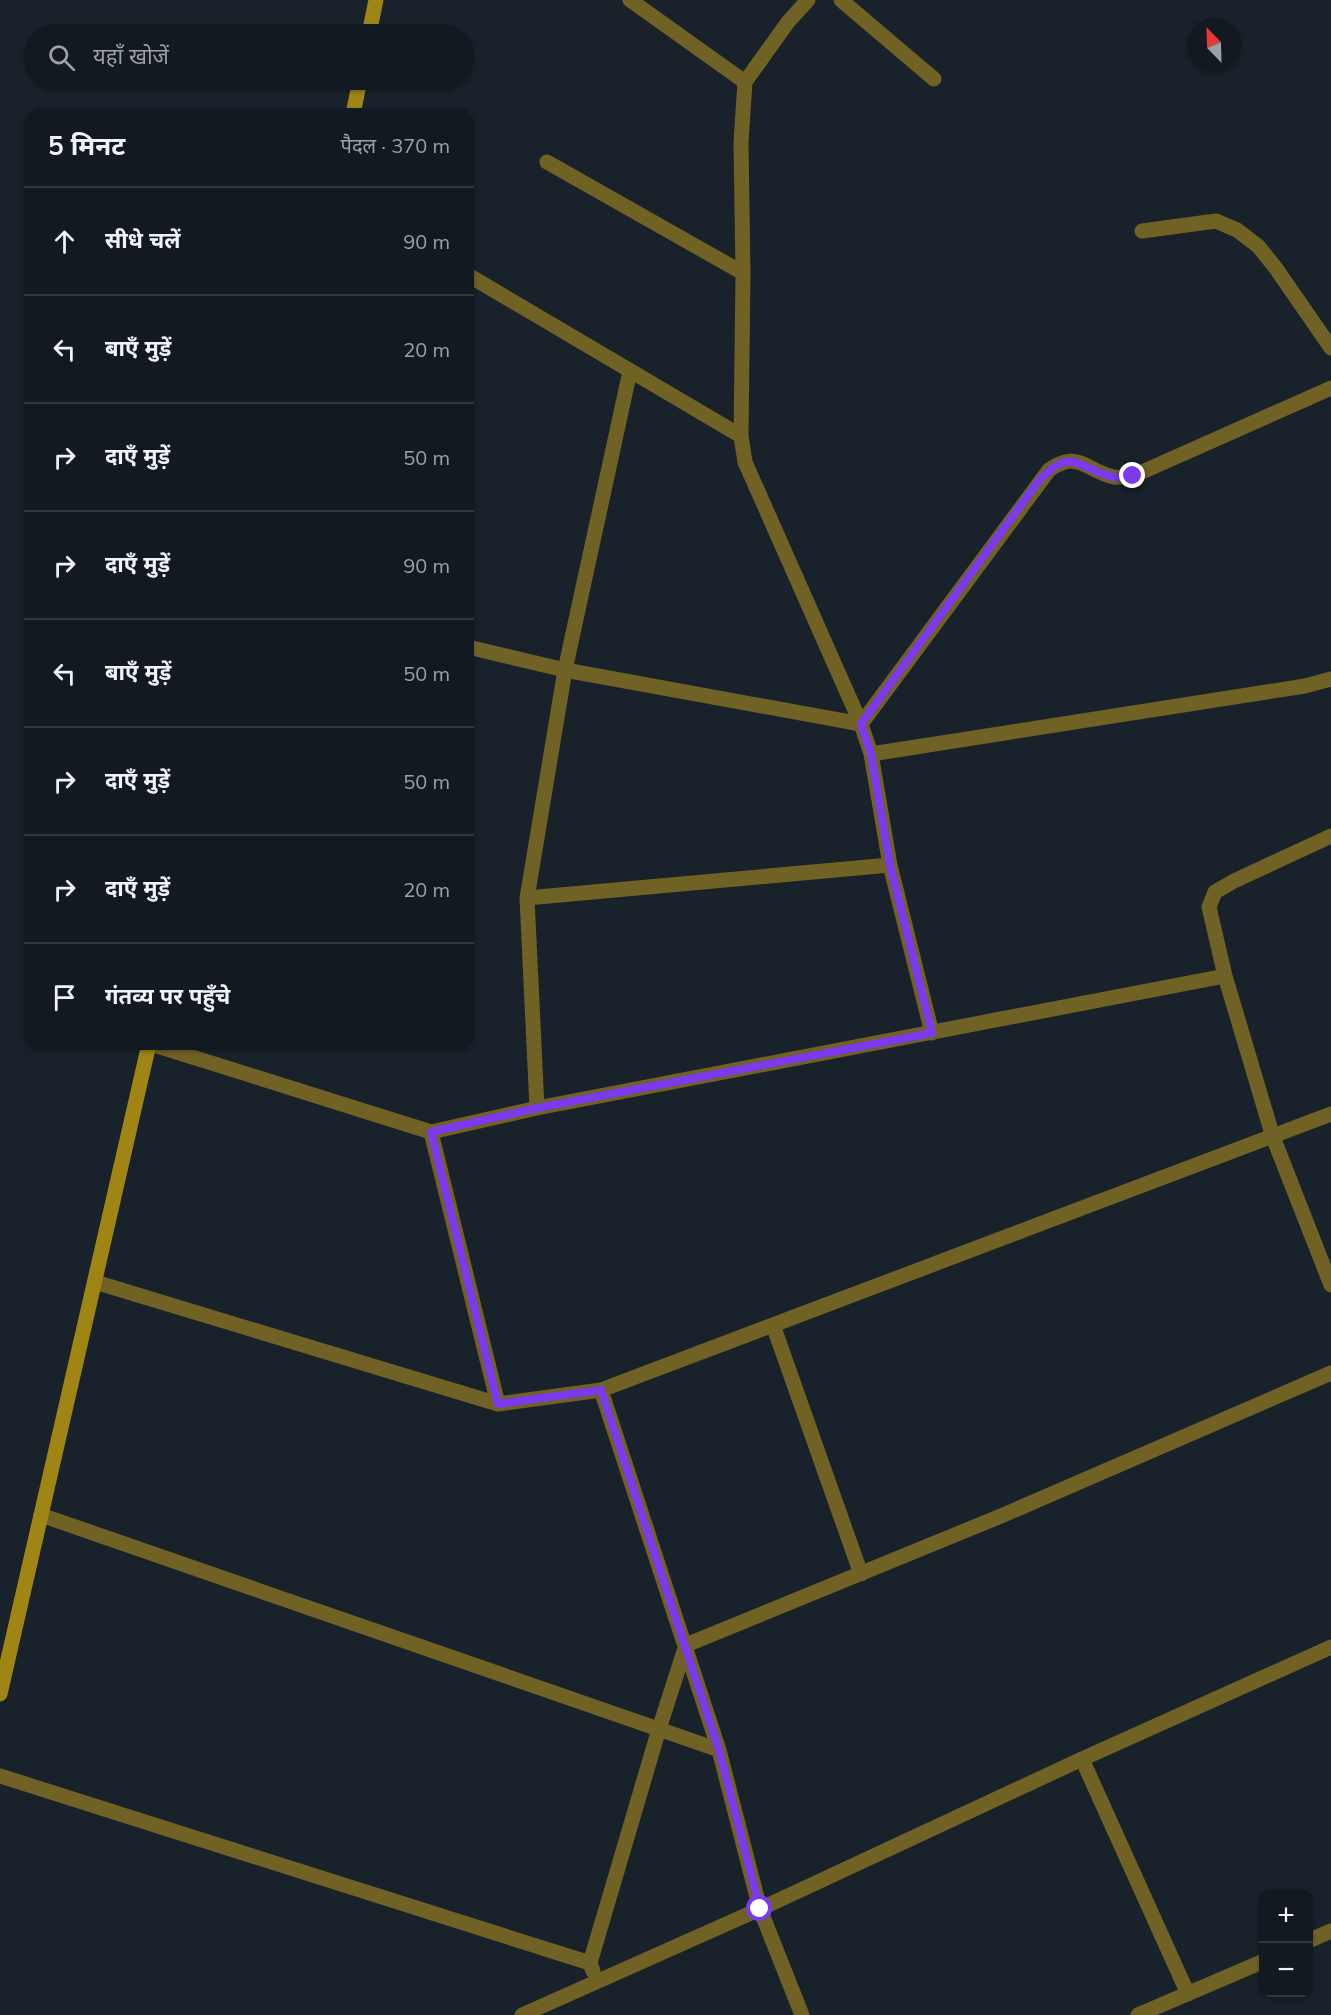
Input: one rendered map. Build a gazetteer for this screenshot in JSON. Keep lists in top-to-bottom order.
{
  "north": "top left",
  "page": {
    "search": "यहाँ खोजें",
    "heading": ["5 मिनट", "पैदल · 370 m"],
    "list": [
      ["सीधे चलें", "90 m"],
      ["बाएँ मुड़ें", "20 m"],
      ["दाएँ मुड़ें", "50 m"],
      ["दाएँ मुड़ें", "90 m"],
      ["बाएँ मुड़ें", "50 m"],
      ["दाएँ मुड़ें", "50 m"],
      ["दाएँ मुड़ें", "20 m"],
      "गंतव्य पर पहुँचे"
    ],
    "map_buttons": ["+", "−"]
  }
}
